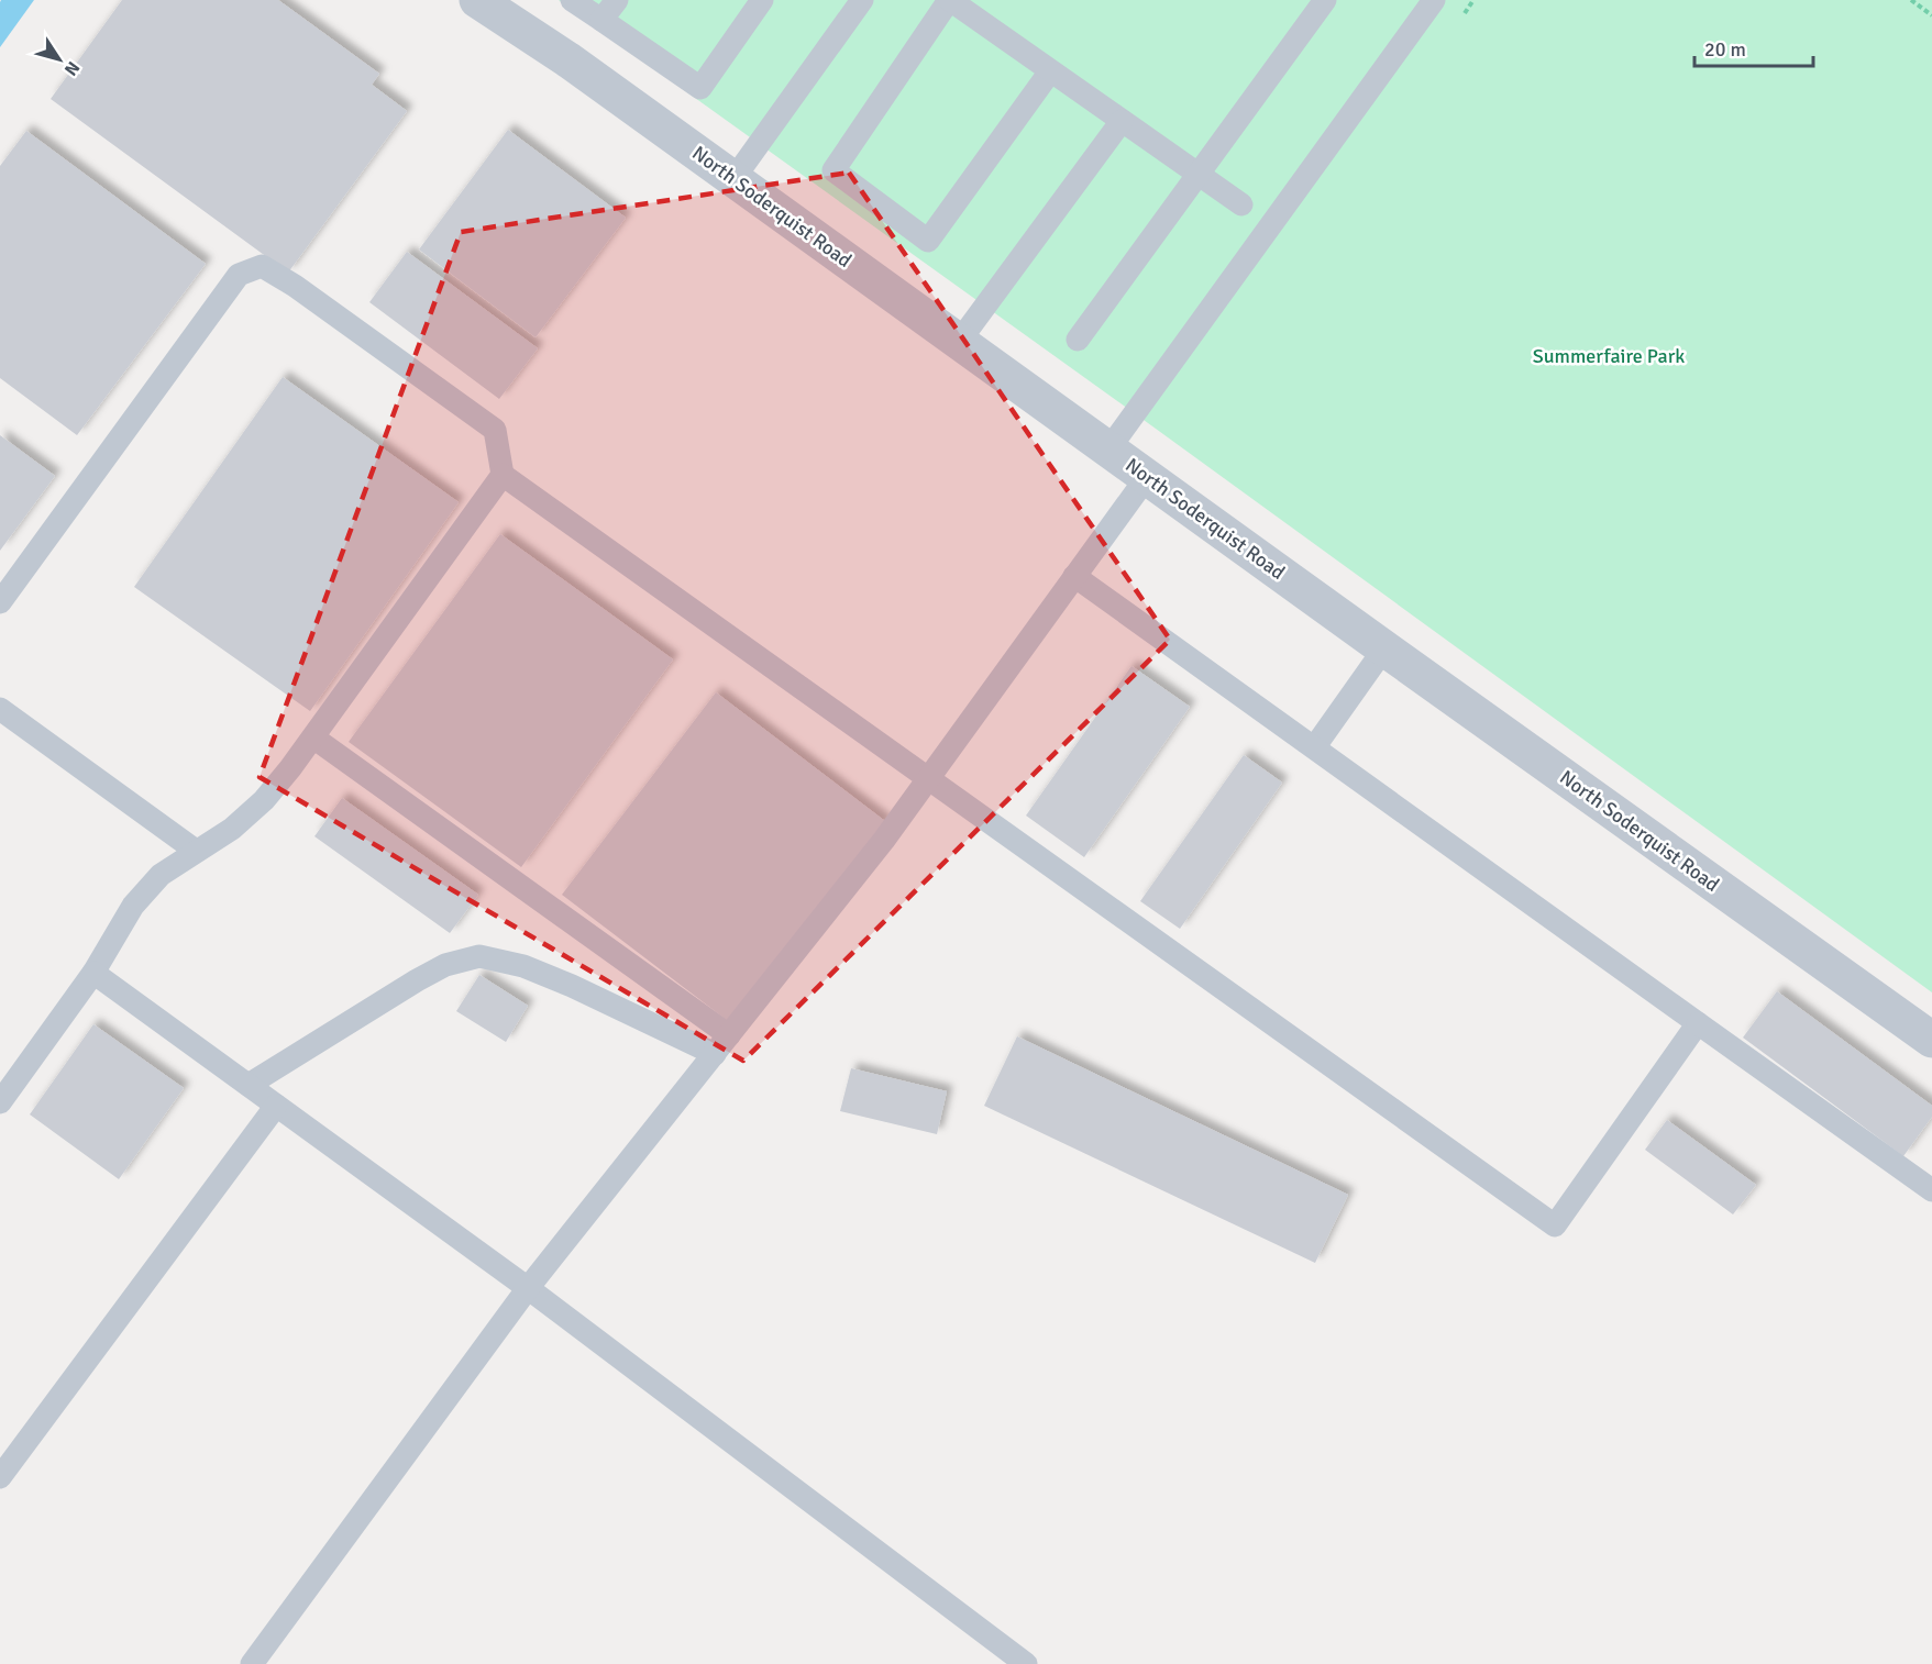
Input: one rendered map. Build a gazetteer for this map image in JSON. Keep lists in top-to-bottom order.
{
  "streets": {
    "street": ["North Soderquist Road"]
  },
  "parks": ["Summerfaire Park"],
  "scale_bar": "20 m",
  "north": "bottom right"
}
